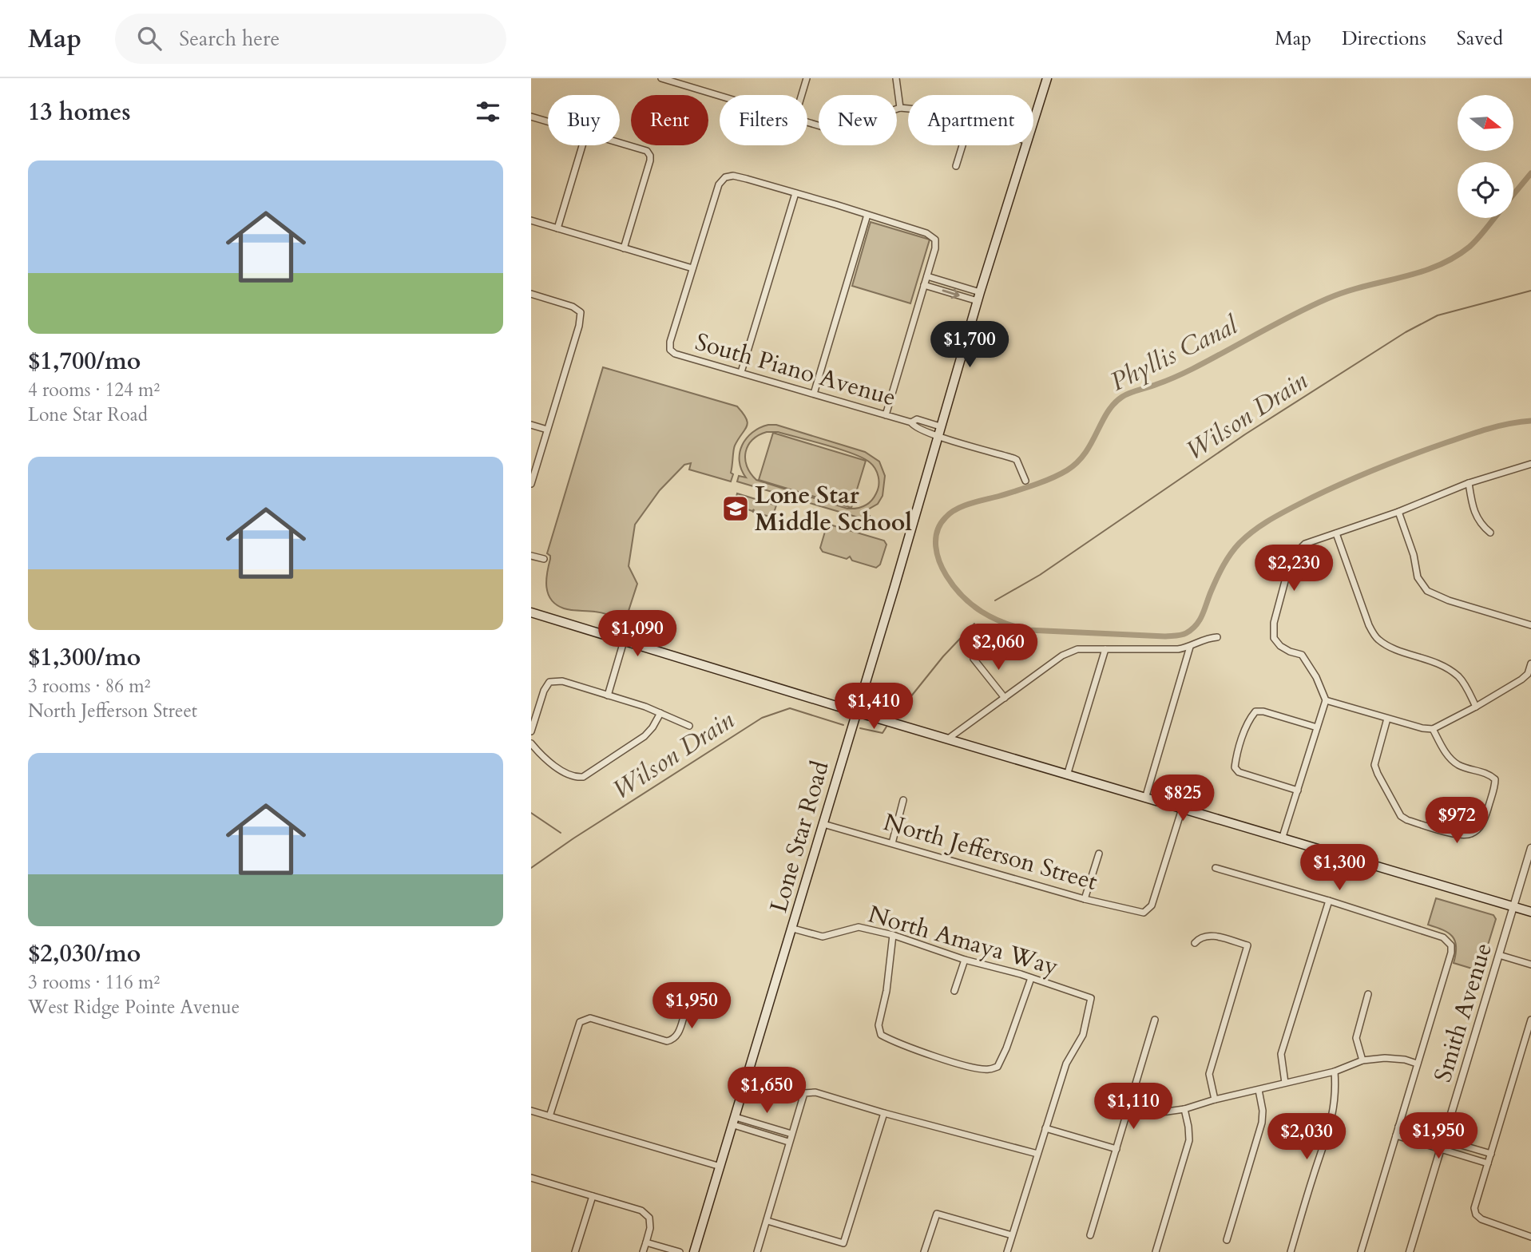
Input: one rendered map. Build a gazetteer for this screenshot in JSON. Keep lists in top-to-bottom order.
{
  "streets": {
    "main road": ["Lone Star Road"],
    "street": [
      "South Piano Avenue",
      "North Jefferson Street",
      "North Amaya Way",
      "Smith Avenue"
    ]
  },
  "crossings": [
    ["South Piano Avenue", "Lone Star Road"],
    ["Lone Star Road", "North Jefferson Street"],
    ["Lone Star Road", "North Amaya Way"]
  ],
  "water": ["Phyllis Canal", "Wilson Drain"],
  "places": {
    "school or university": ["Lone Star Middle School"]
  },
  "north": "right",
  "page": {
    "header": "Map",
    "search": "Search here",
    "nav": ["Map", "Directions", "Saved"],
    "heading": "13 homes",
    "chip": [
      "Buy",
      "Rent",
      "Filters",
      "New",
      "Apartment"
    ],
    "list": [
      {
        "name": "$1,700/mo",
        "note": "4 rooms · 124 m² · Lone Star Road"
      },
      {
        "name": "$1,300/mo",
        "note": "3 rooms · 86 m² · North Jefferson Street"
      },
      {
        "name": "$2,030/mo",
        "note": "3 rooms · 116 m² · West Ridge Pointe Avenue"
      }
    ],
    "price": [
      "$1,700",
      "$2,230",
      "$1,090",
      "$2,060",
      "$1,410",
      "$825",
      "$972",
      "$1,300",
      "$1,950",
      "$1,650",
      "$1,110",
      "$1,950",
      "$2,030"
    ]
  }
}
